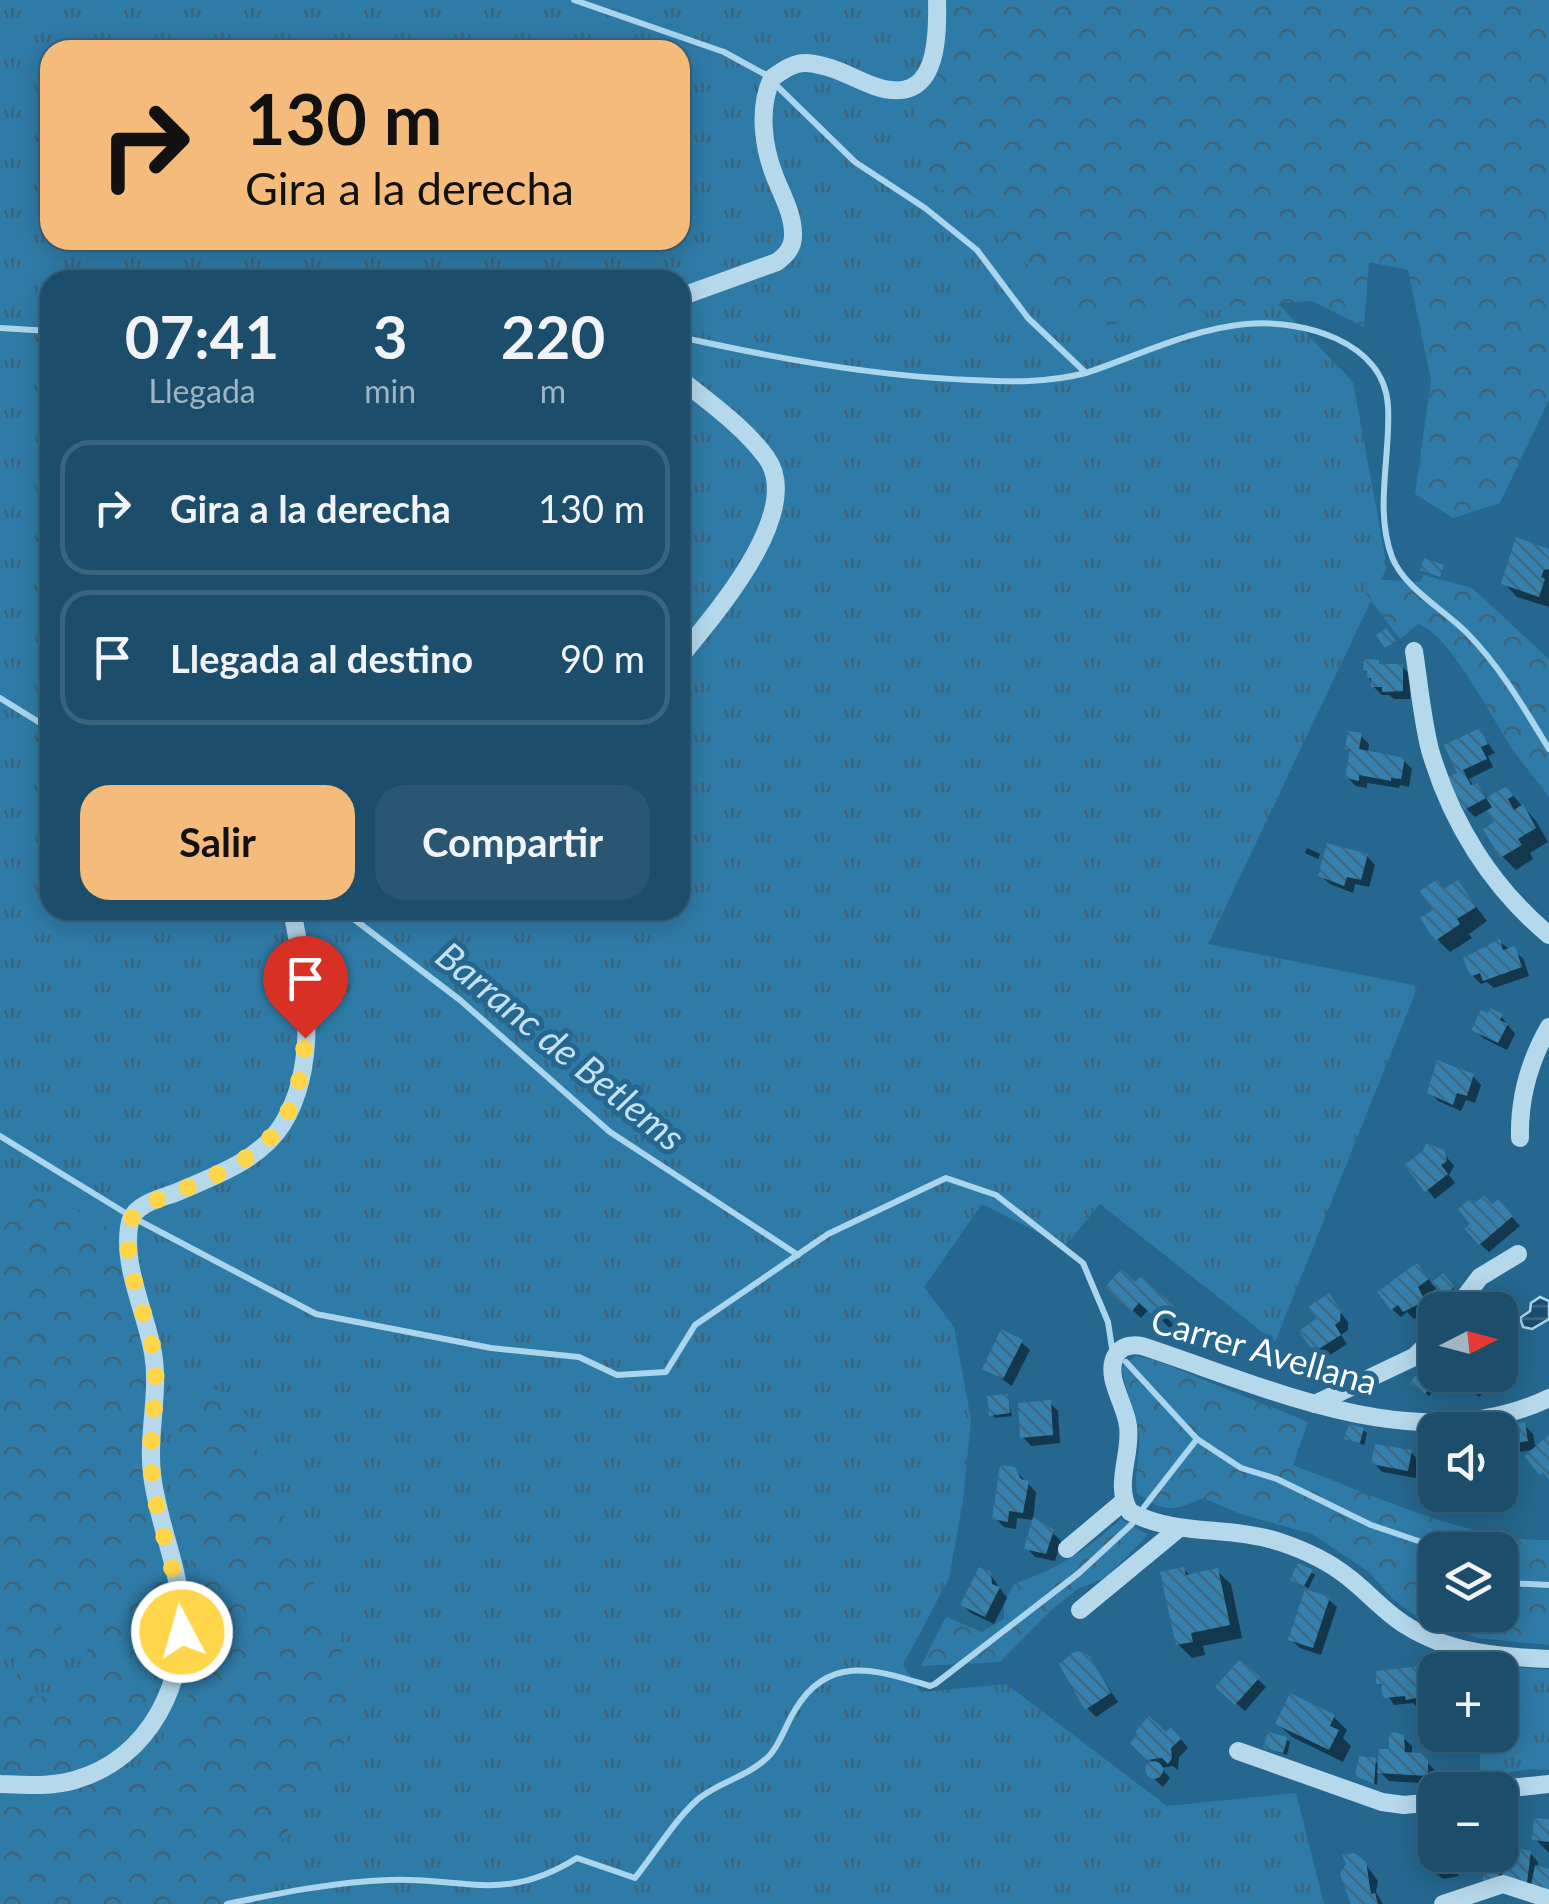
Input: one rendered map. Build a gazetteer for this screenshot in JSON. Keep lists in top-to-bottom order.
{
  "streets": {
    "street": ["Carrer Avellana"]
  },
  "water": ["Barranc de Betlems"],
  "north": "right",
  "page": {
    "turn": ["130 m", "Gira a la derecha"],
    "eta": [
      "07:41",
      "Llegada",
      "3",
      "min",
      "220",
      "m"
    ],
    "list": [
      {
        "name": "Gira a la derecha",
        "value": "130 m"
      },
      {
        "name": "Llegada al destino",
        "value": "90 m"
      }
    ],
    "buttons": ["Salir", "Compartir"],
    "map_buttons": ["+", "−"]
  }
}
